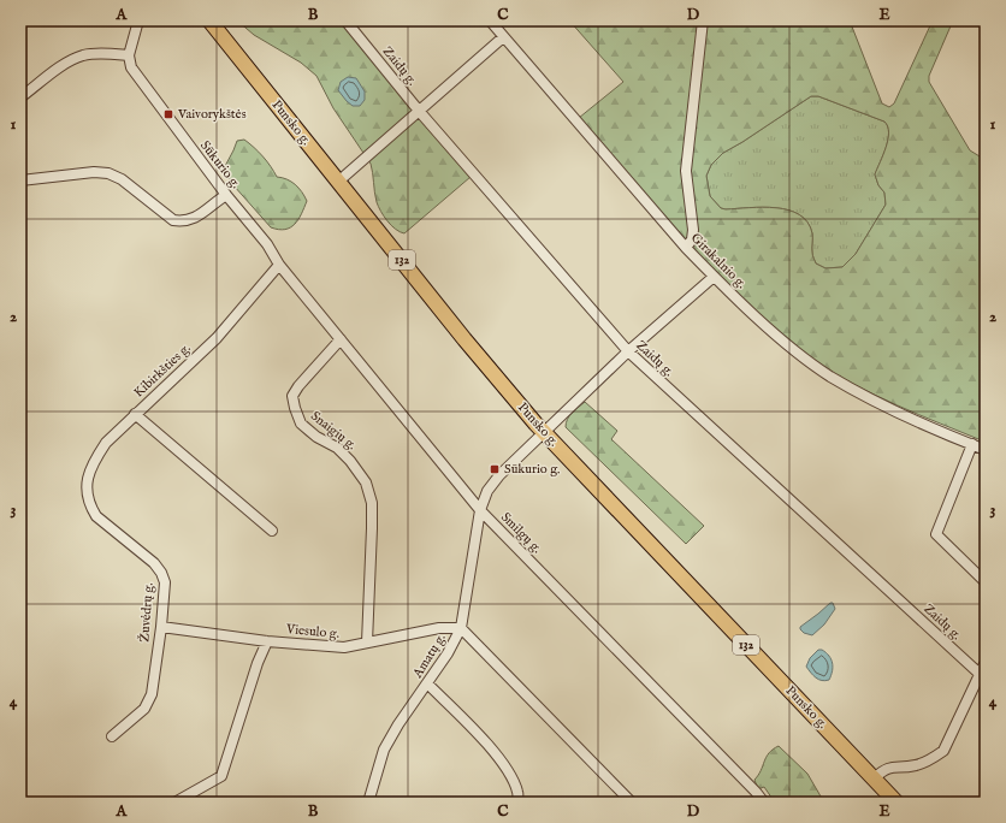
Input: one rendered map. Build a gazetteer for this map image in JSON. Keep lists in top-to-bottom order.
{
  "streets": {
    "main road": ["Punsko g.", "132"],
    "street": [
      "Zaidų g.",
      "Sūkurio g.",
      "Girakalnio g.",
      "Kibirkšties g.",
      "Snaigių g.",
      "Smilgų g.",
      "Žuvėdrų g.",
      "Viesulo g.",
      "Amatų g."
    ]
  },
  "crossings": [
    ["Zaidų g.", "Amatų g."],
    ["Punsko g.", "Amatų g."],
    ["Sūkurio g.", "Kibirkšties g."],
    ["Sūkurio g.", "Smilgų g."],
    ["Girakalnio g.", "Amatų g."],
    ["Kibirkšties g.", "Smilgų g."],
    ["Kibirkšties g.", "Žuvėdrų g."],
    ["Snaigių g.", "Smilgų g."],
    ["Snaigių g.", "Viesulo g."],
    ["Smilgų g.", "Amatų g."],
    ["Žuvėdrų g.", "Viesulo g."],
    ["Viesulo g.", "Amatų g."]
  ],
  "places": {
    "transit": ["Vaivorykštės", "Sūkurio g."]
  },
  "grid": {
    "columns": [
      "A",
      "B",
      "C",
      "D",
      "E"
    ],
    "rows": [
      "1",
      "2",
      "3",
      "4"
    ]
  }
}
